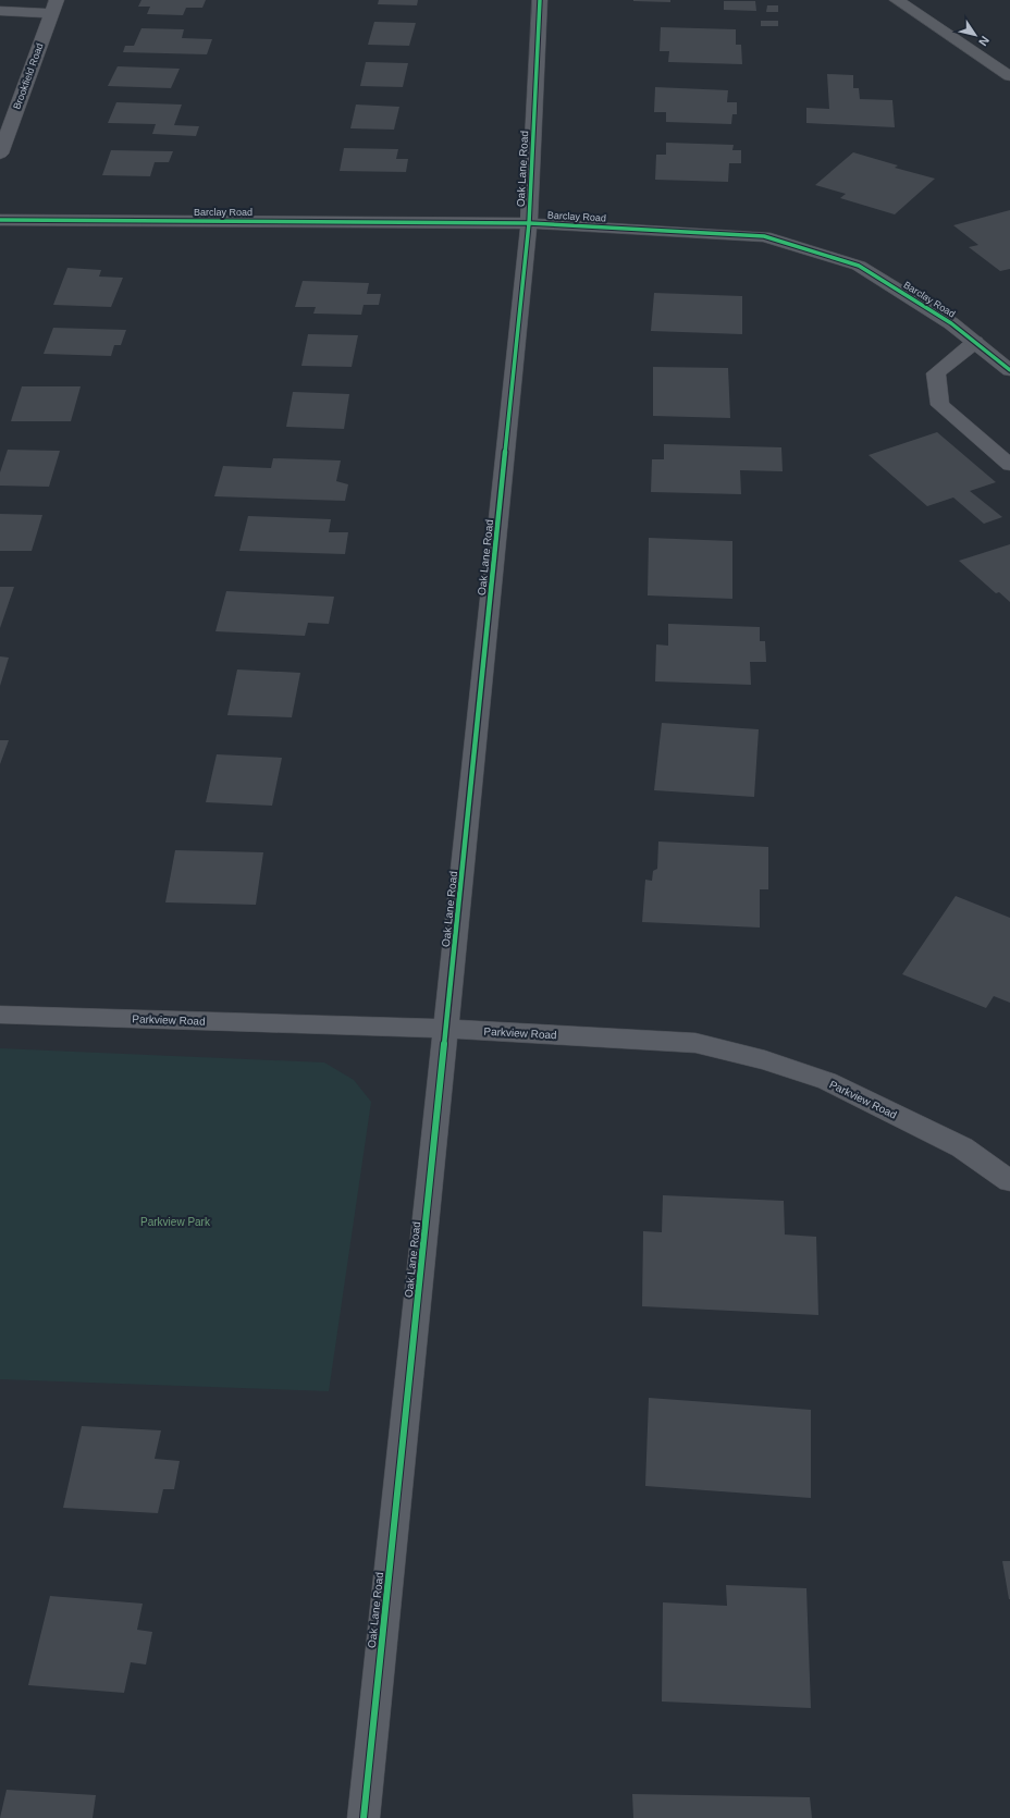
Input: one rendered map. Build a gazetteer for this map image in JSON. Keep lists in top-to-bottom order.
{
  "streets": {
    "street": [
      "Brookfield Road",
      "Oak Lane Road",
      "Barclay Road",
      "Parkview Road"
    ]
  },
  "crossings": [
    ["Oak Lane Road", "Barclay Road"],
    ["Oak Lane Road", "Parkview Road"]
  ],
  "parks": ["Parkview Park"],
  "north": "bottom right"
}
